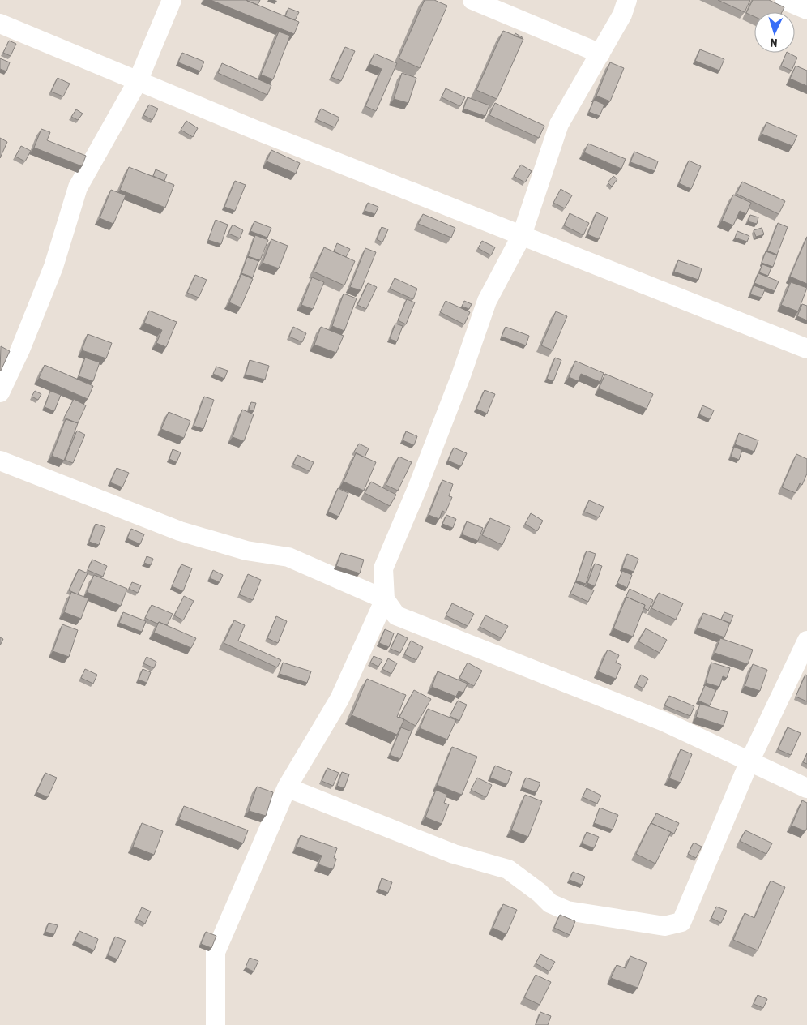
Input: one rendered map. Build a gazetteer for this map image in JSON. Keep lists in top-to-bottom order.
{
  "north": "bottom"
}
